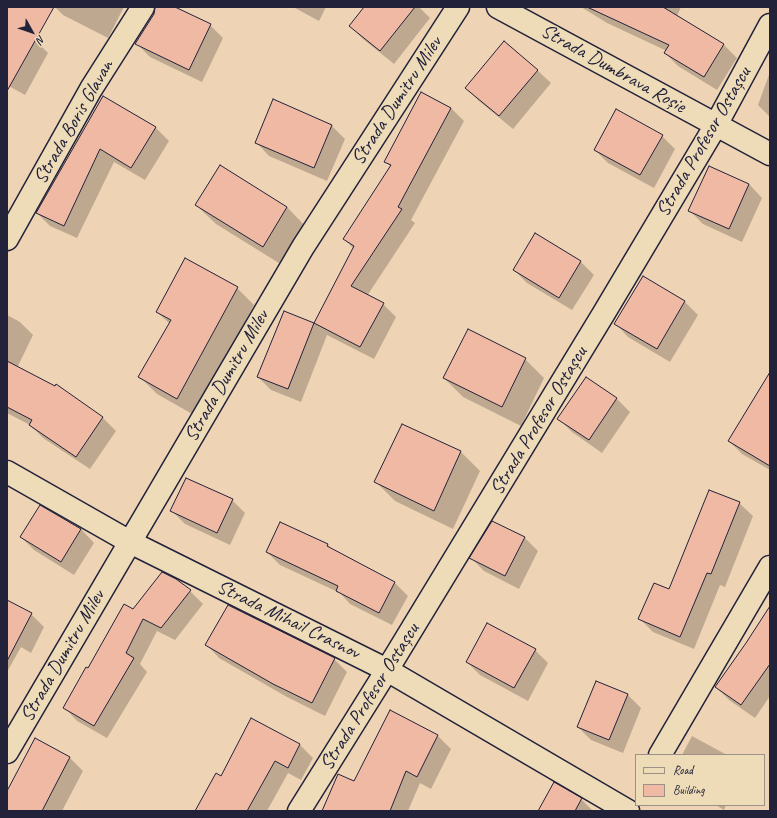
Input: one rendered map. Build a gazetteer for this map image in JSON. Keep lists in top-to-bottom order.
{
  "streets": {
    "street": [
      "Strada Dumbrava Roșie",
      "Strada Dumitru Milev",
      "Strada Boris Glavan",
      "Strada Profesor Ostașcu",
      "Strada Mihail Crasnov"
    ]
  },
  "crossings": [
    ["Strada Dumbrava Roșie", "Strada Profesor Ostașcu"],
    ["Strada Dumitru Milev", "Strada Mihail Crasnov"],
    ["Strada Profesor Ostașcu", "Strada Mihail Crasnov"]
  ],
  "legend": ["Road", "Building"],
  "north": "bottom right"
}
